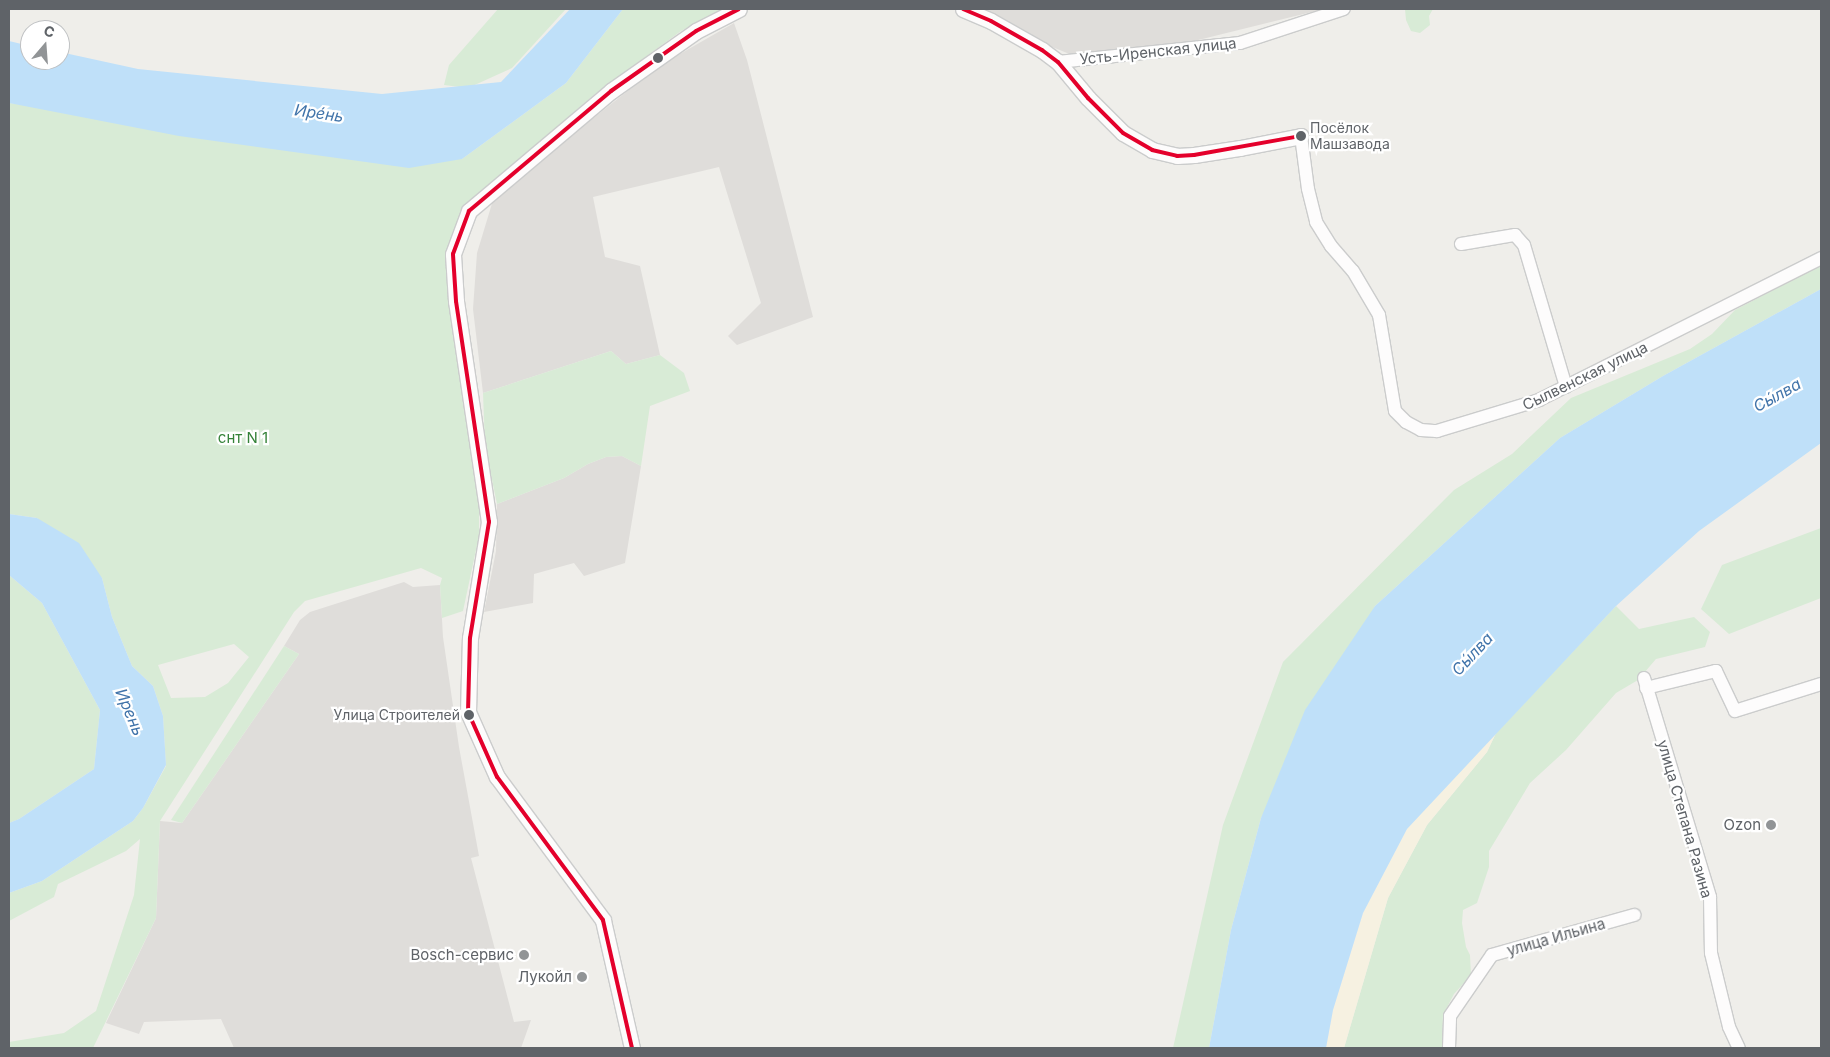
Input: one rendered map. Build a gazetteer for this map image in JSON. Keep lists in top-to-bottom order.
{
  "streets": {
    "street": [
      "Усть-Иренская улица",
      "Сылвенская улица",
      "улица Степана Разина",
      "улица Ильина"
    ]
  },
  "water": ["Ире́нь", "Сы́лва", "Ирень"],
  "parks": ["снт N 1"],
  "places": [
    "Посёлок Машзавода",
    "Улица Строителей",
    "Ozon",
    "Bosch-сервис",
    "Лукойл"
  ],
  "lines": ["transit line 1"],
  "north": "top"
}
